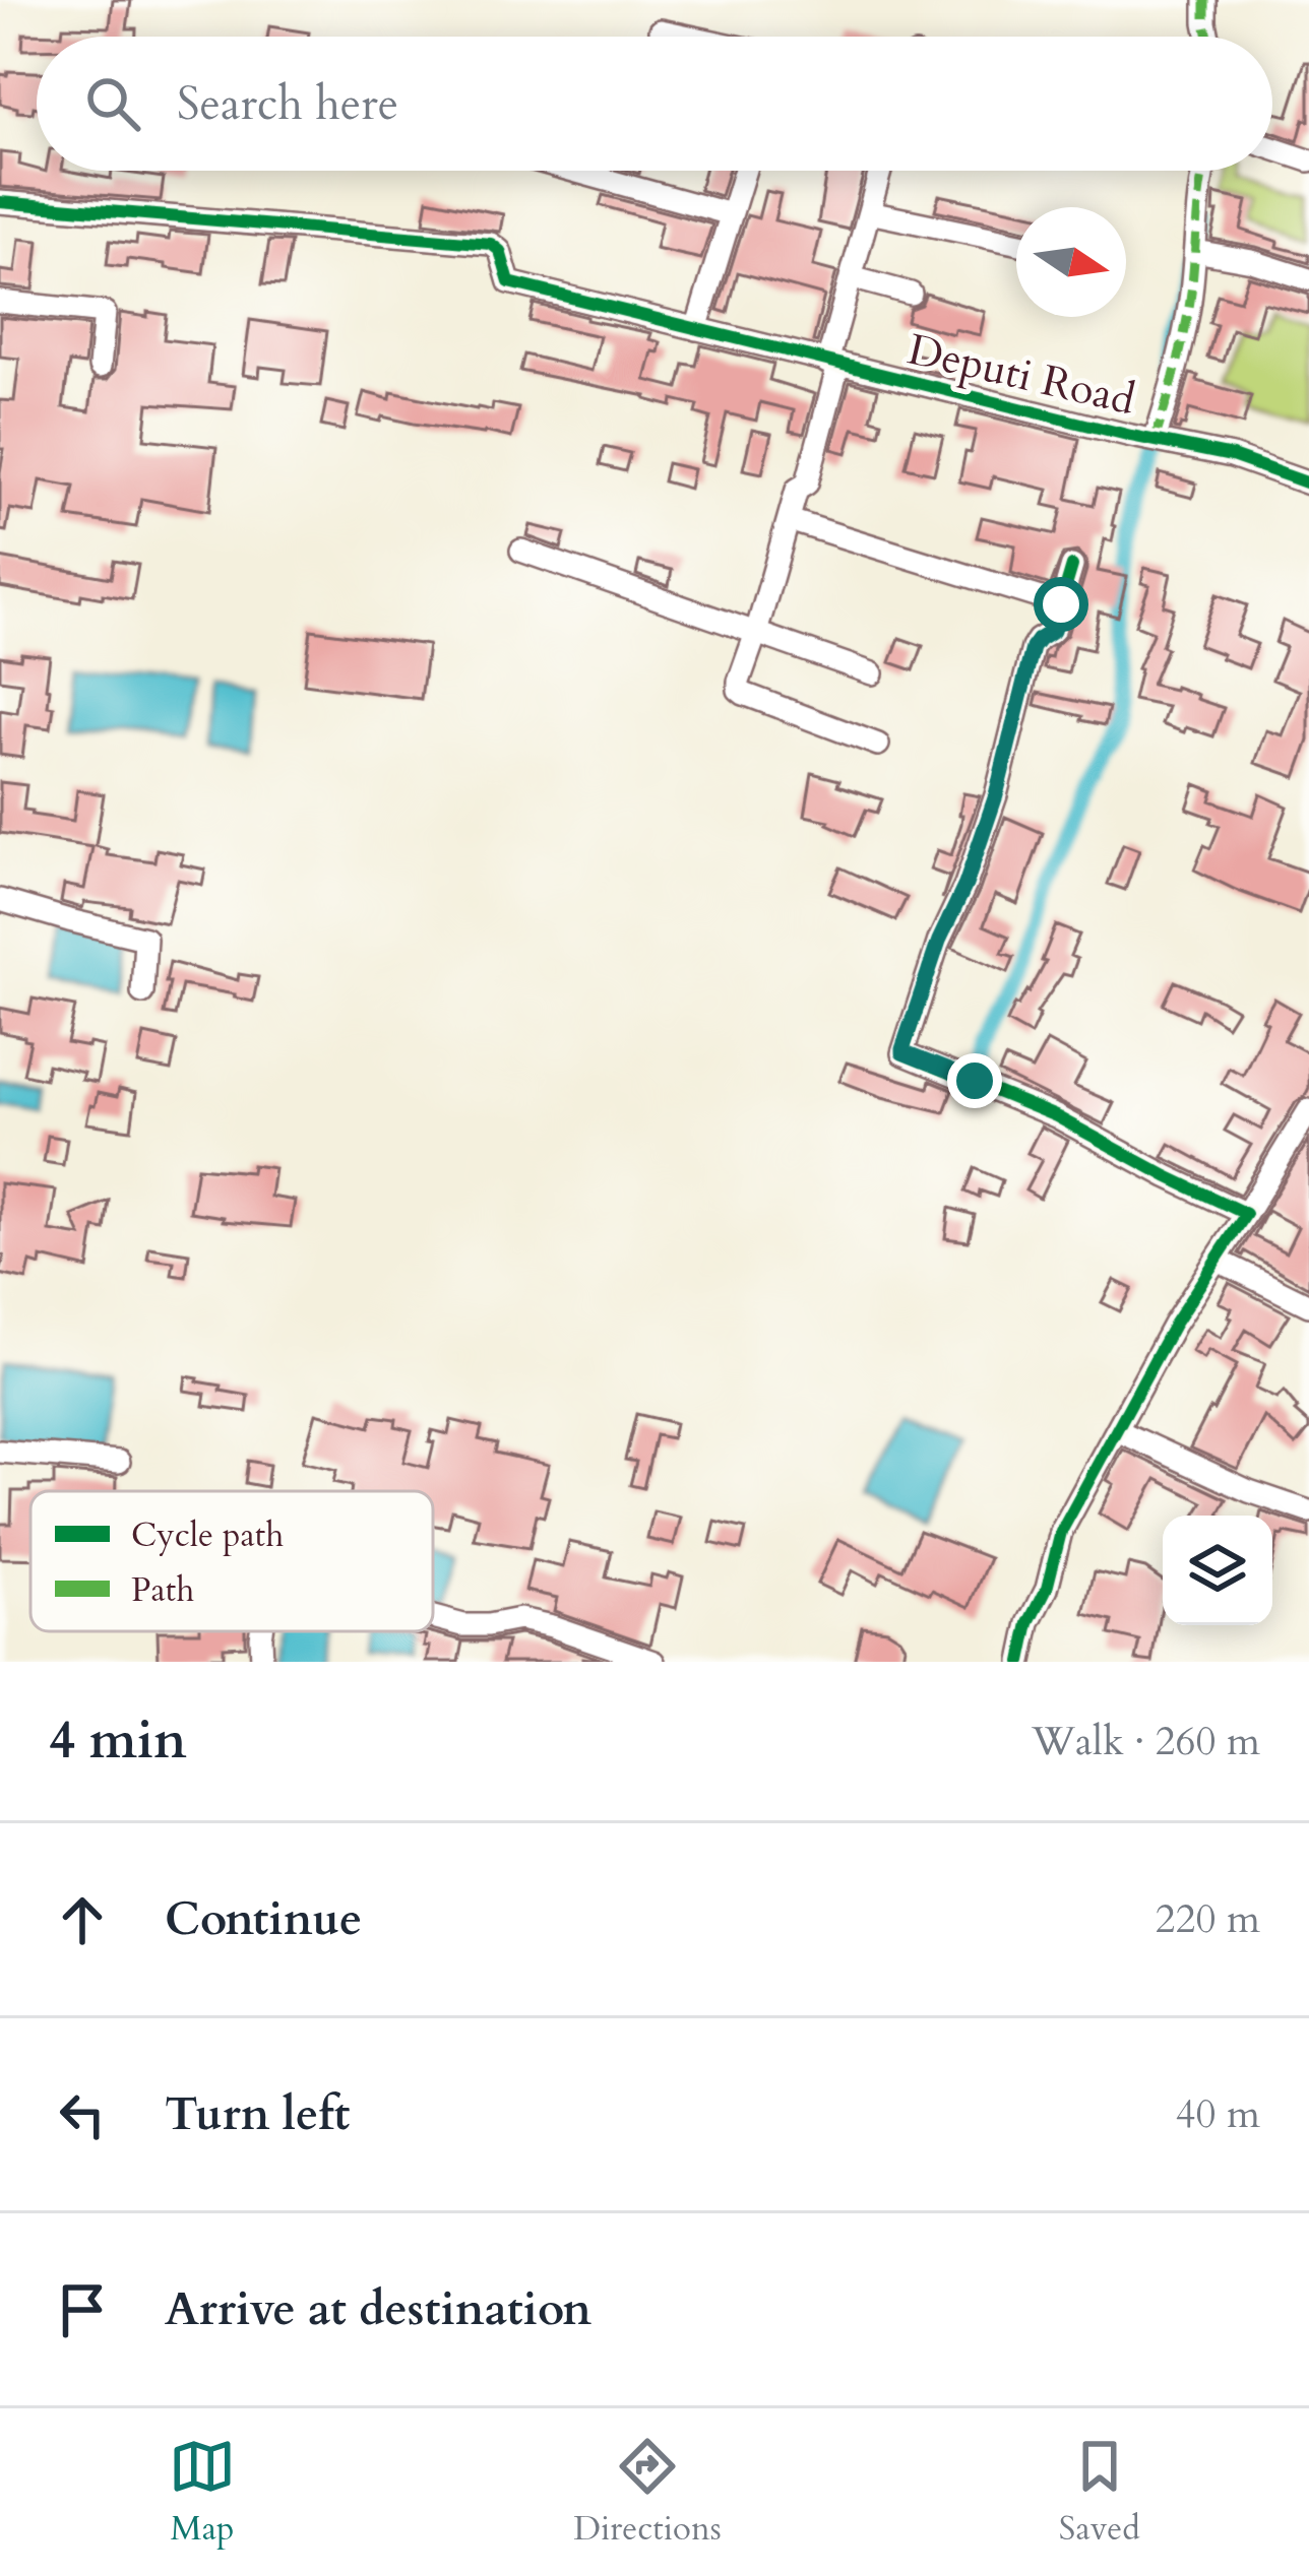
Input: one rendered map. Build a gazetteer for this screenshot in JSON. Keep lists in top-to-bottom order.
{
  "streets": {
    "street": ["Deputi Road"]
  },
  "legend": ["Cycle path", "Path"],
  "north": "right",
  "page": {
    "search": "Search here",
    "heading": ["4 min", "Walk · 260 m"],
    "list": [
      ["Continue", "220 m"],
      ["Turn left", "40 m"],
      "Arrive at destination"
    ],
    "nav": ["Map", "Directions", "Saved"]
  }
}
